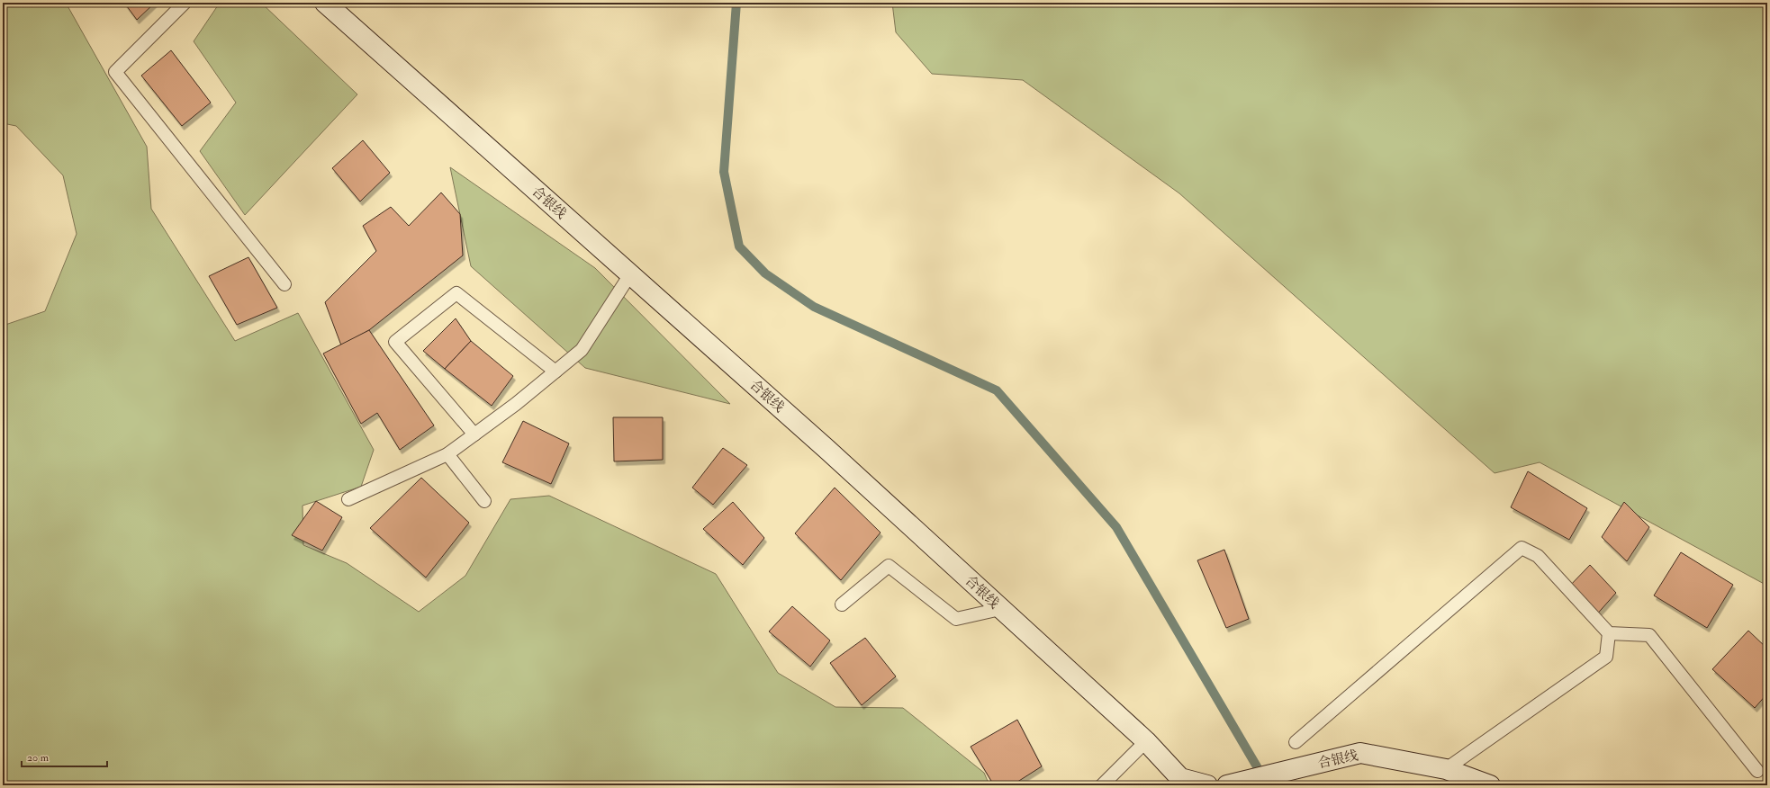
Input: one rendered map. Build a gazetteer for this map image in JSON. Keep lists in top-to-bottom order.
{
  "streets": {
    "street": ["合银线"]
  },
  "scale_bar": "20 m"
}
